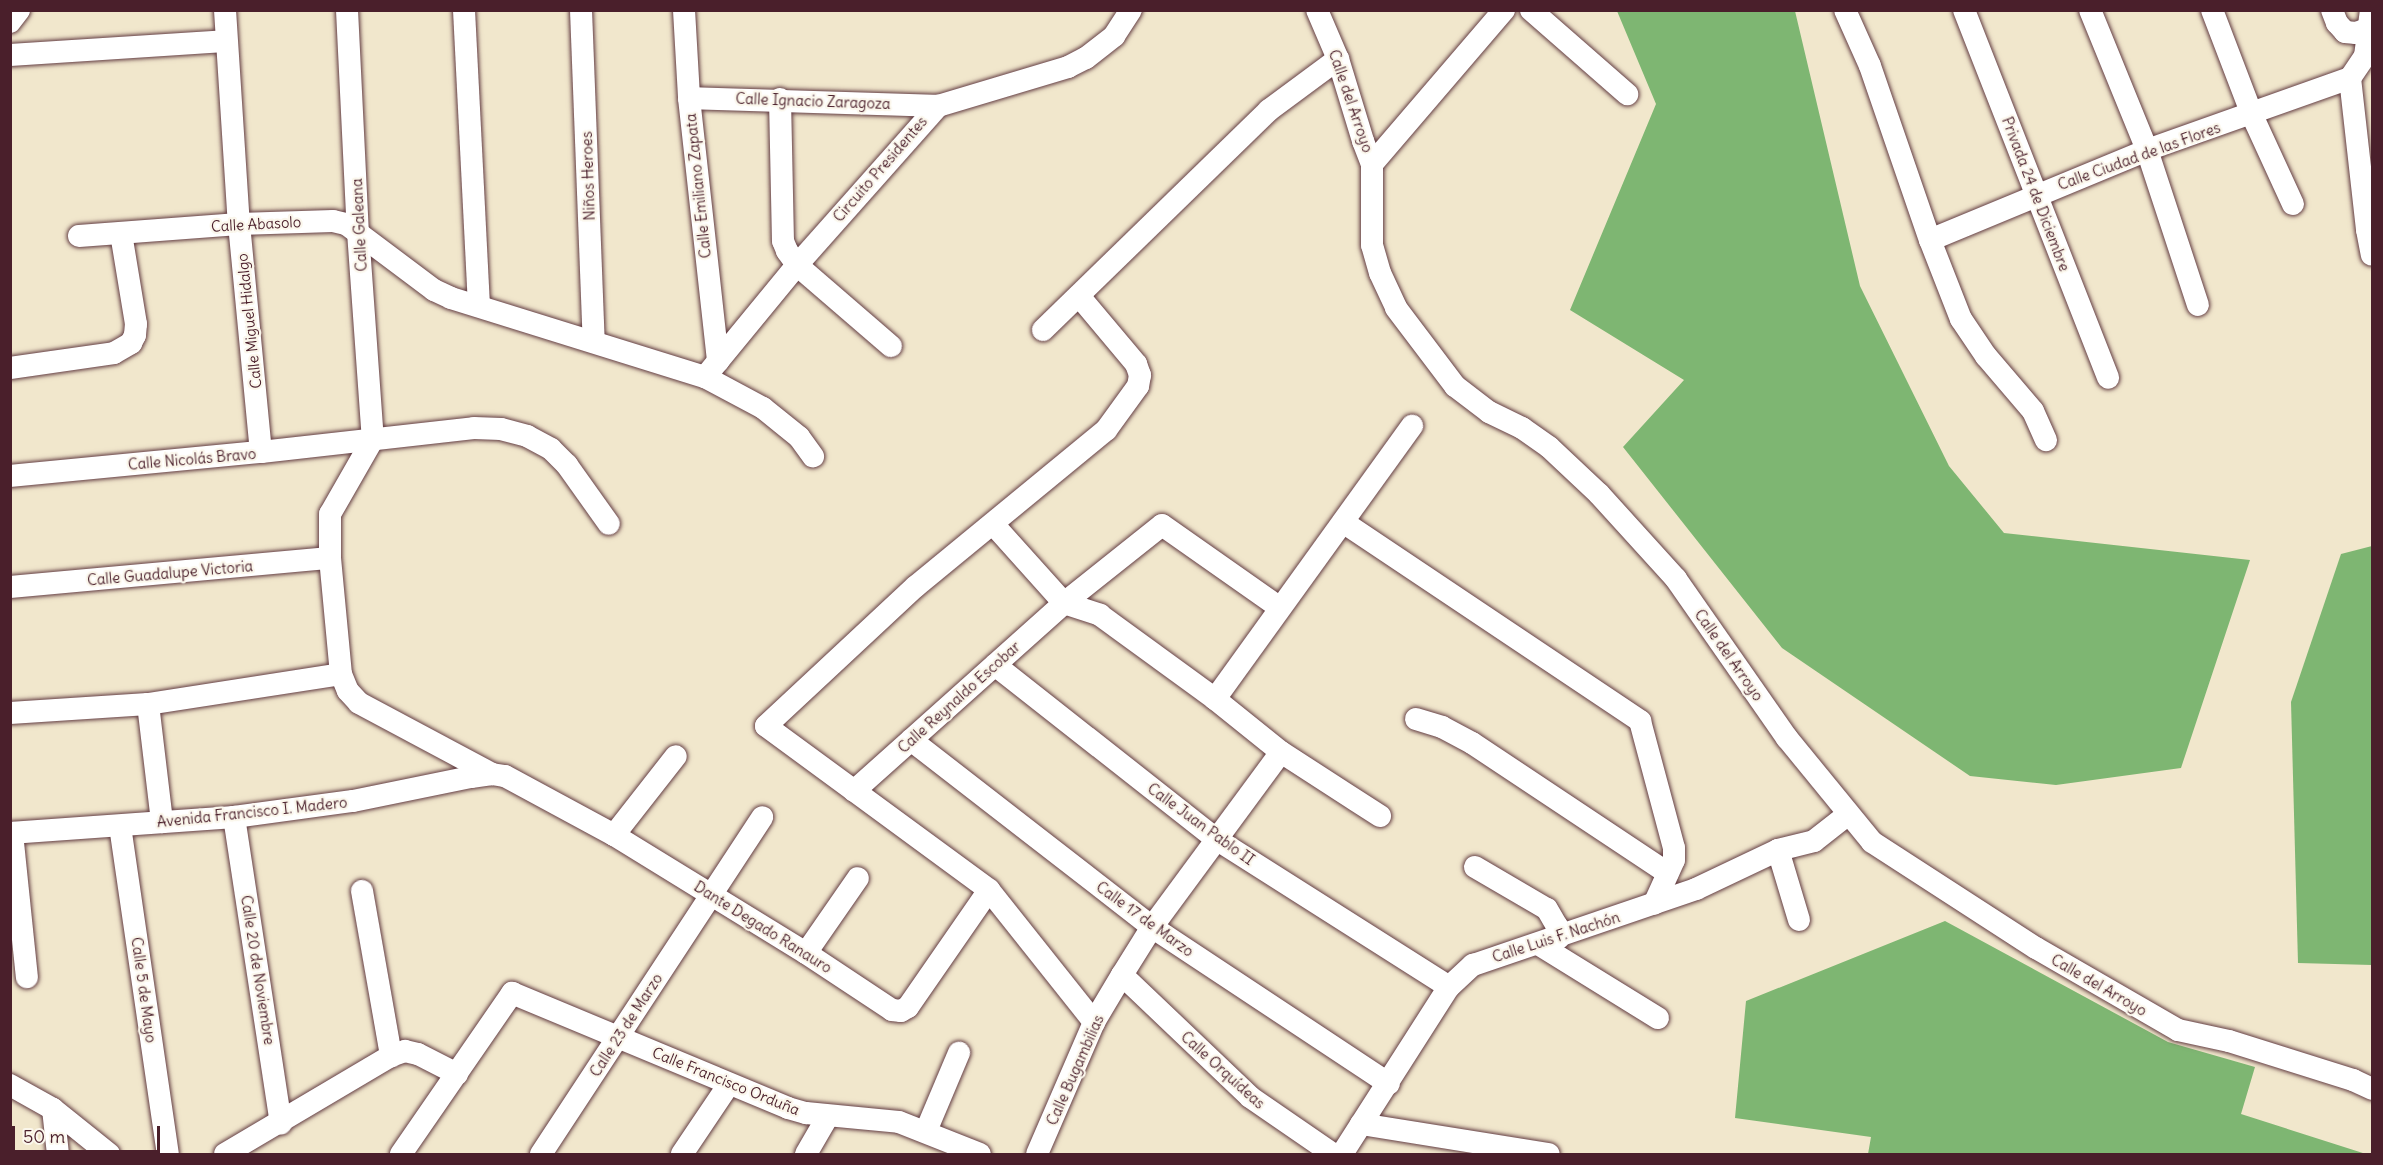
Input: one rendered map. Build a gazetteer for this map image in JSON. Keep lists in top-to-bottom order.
{
  "streets": {
    "street": [
      "Calle Ignacio Zaragoza",
      "Calle del Arroyo",
      "Calle Ciudad de las Flores",
      "Circuito Presidentes",
      "Niños Heroes",
      "Calle Emiliano Zapata",
      "Privada 24 de Diciembre",
      "Calle Abasolo",
      "Calle Galeana",
      "Calle Miguel Hidalgo",
      "Calle Nicolás Bravo",
      "Calle Guadalupe Victoria",
      "Calle Reynaldo Escobar",
      "Avenida Francisco I. Madero",
      "Calle Juan Pablo II",
      "Calle 17 de Marzo",
      "Dante Degado Ranauro",
      "Calle Luis F. Nachón",
      "Calle 20 de Noviembre",
      "Calle 5 de Mayo",
      "Calle 23 de Marzo",
      "Calle Bugambilias",
      "Calle Orquídeas",
      "Calle Francisco Orduña"
    ]
  },
  "crossings": [
    ["Calle Ignacio Zaragoza", "Circuito Presidentes"],
    ["Calle Ignacio Zaragoza", "Calle Emiliano Zapata"],
    ["Calle del Arroyo", "Calle Luis F. Nachón"],
    ["Calle Ciudad de las Flores", "Privada 24 de Diciembre"],
    ["Circuito Presidentes", "Calle Emiliano Zapata"],
    ["Circuito Presidentes", "Calle Abasolo"],
    ["Niños Heroes", "Calle Abasolo"],
    ["Calle Emiliano Zapata", "Calle Abasolo"],
    ["Calle Abasolo", "Calle Galeana"],
    ["Calle Abasolo", "Calle Miguel Hidalgo"],
    ["Calle Galeana", "Calle Nicolás Bravo"],
    ["Calle Miguel Hidalgo", "Calle Nicolás Bravo"],
    ["Calle Reynaldo Escobar", "Calle Juan Pablo II"],
    ["Calle Reynaldo Escobar", "Calle 17 de Marzo"],
    ["Avenida Francisco I. Madero", "Dante Degado Ranauro"],
    ["Avenida Francisco I. Madero", "Calle 20 de Noviembre"],
    ["Avenida Francisco I. Madero", "Calle 5 de Mayo"],
    ["Calle Juan Pablo II", "Calle Luis F. Nachón"],
    ["Calle Juan Pablo II", "Calle Bugambilias"],
    ["Calle 17 de Marzo", "Calle Luis F. Nachón"],
    ["Calle 17 de Marzo", "Calle Bugambilias"],
    ["Dante Degado Ranauro", "Calle 23 de Marzo"],
    ["Calle 23 de Marzo", "Calle Francisco Orduña"],
    ["Calle Bugambilias", "Calle Orquídeas"]
  ],
  "scale_bar": "50 m"
}
